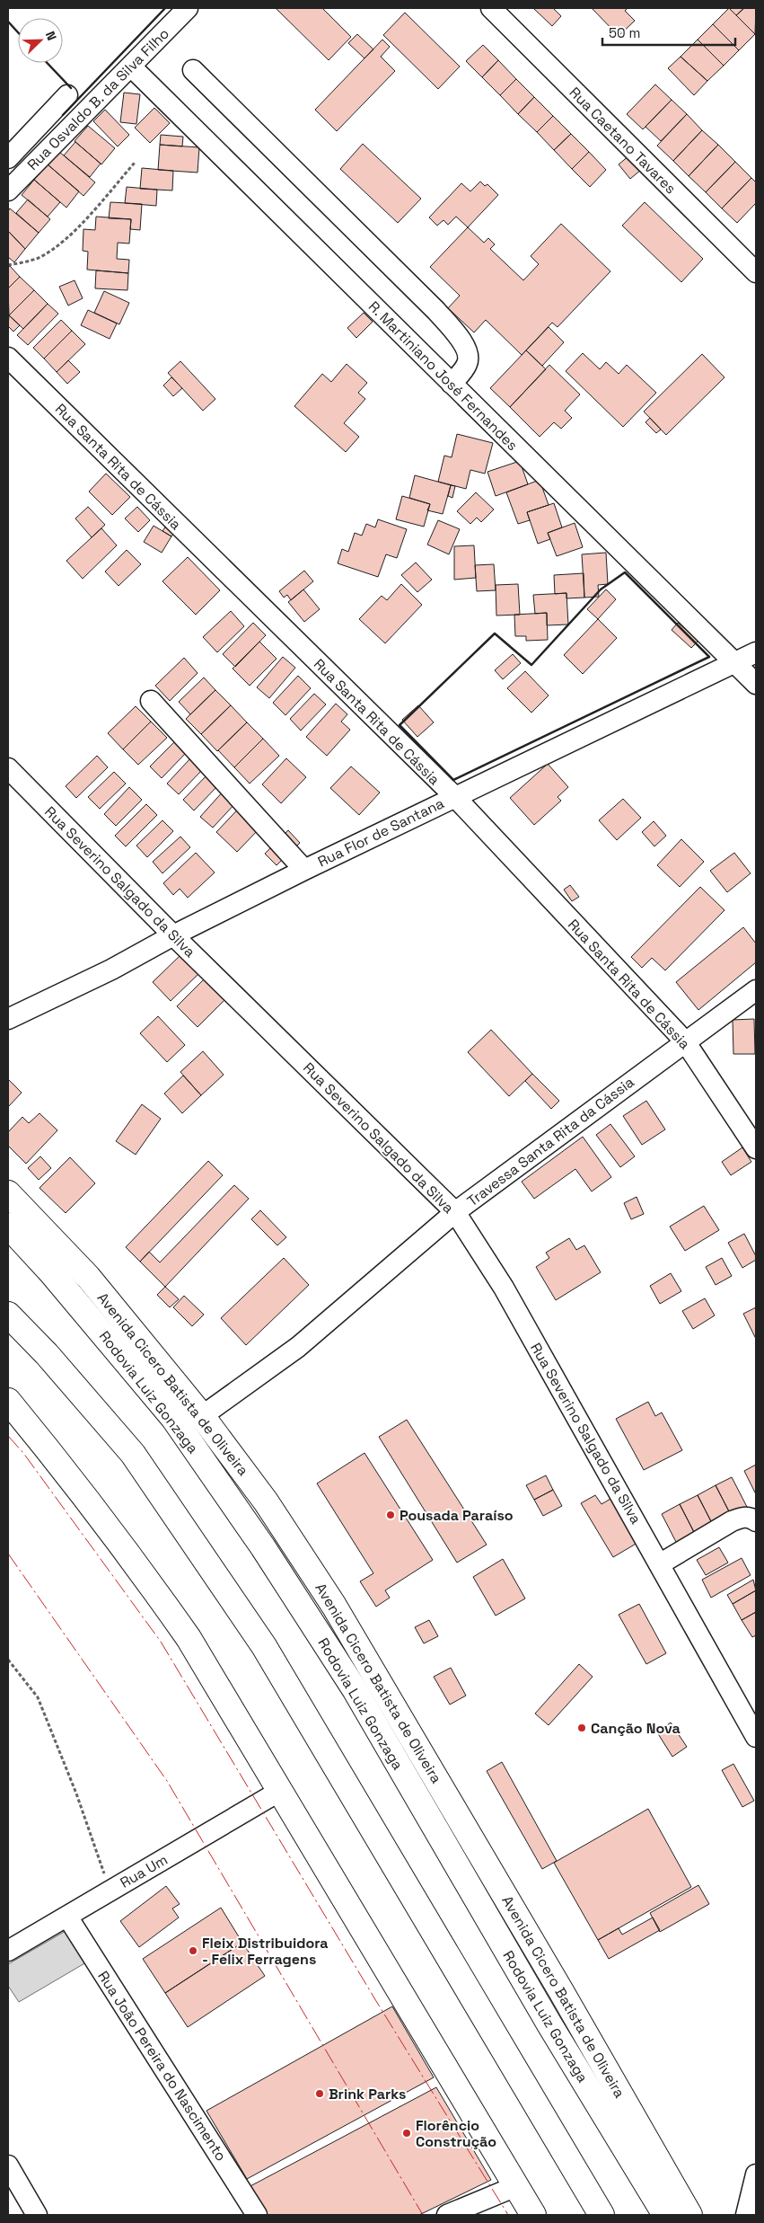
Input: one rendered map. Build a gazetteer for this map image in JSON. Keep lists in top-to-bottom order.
{
  "streets": {
    "main road": ["Avenida Cicero Batista de Oliveira", "Rodovia Luiz Gonzaga"],
    "street": [
      "Rua Osvaldo B. da Silva Filho",
      "Rua Caetano Tavares",
      "R. Martiniano José Fernandes",
      "Rua Santa Rita de Cássia",
      "Rua Flor de Santana",
      "Rua Severino Salgado da Silva",
      "Travessa Santa Rita da Cássia",
      "Rua Um",
      "Rua João Pereira do Nascimento"
    ]
  },
  "crossings": [
    ["Rua Osvaldo B. da Silva Filho", "R. Martiniano José Fernandes"],
    ["R. Martiniano José Fernandes", "Rua Flor de Santana"],
    ["Rua Santa Rita de Cássia", "Rua Flor de Santana"],
    ["Rua Santa Rita de Cássia", "Travessa Santa Rita da Cássia"],
    ["Rua Flor de Santana", "Rua Severino Salgado da Silva"],
    ["Rua Severino Salgado da Silva", "Travessa Santa Rita da Cássia"],
    ["Travessa Santa Rita da Cássia", "Avenida Cicero Batista de Oliveira"],
    ["Rua Um", "Rua João Pereira do Nascimento"]
  ],
  "places": [
    "Pousada Paraíso",
    "Canção Nova",
    "Fleix Distribuidora - Felix Ferragens",
    "Brink Parks",
    "Florêncio Construção"
  ],
  "scale_bar": "50 m",
  "north": "top right"
}
